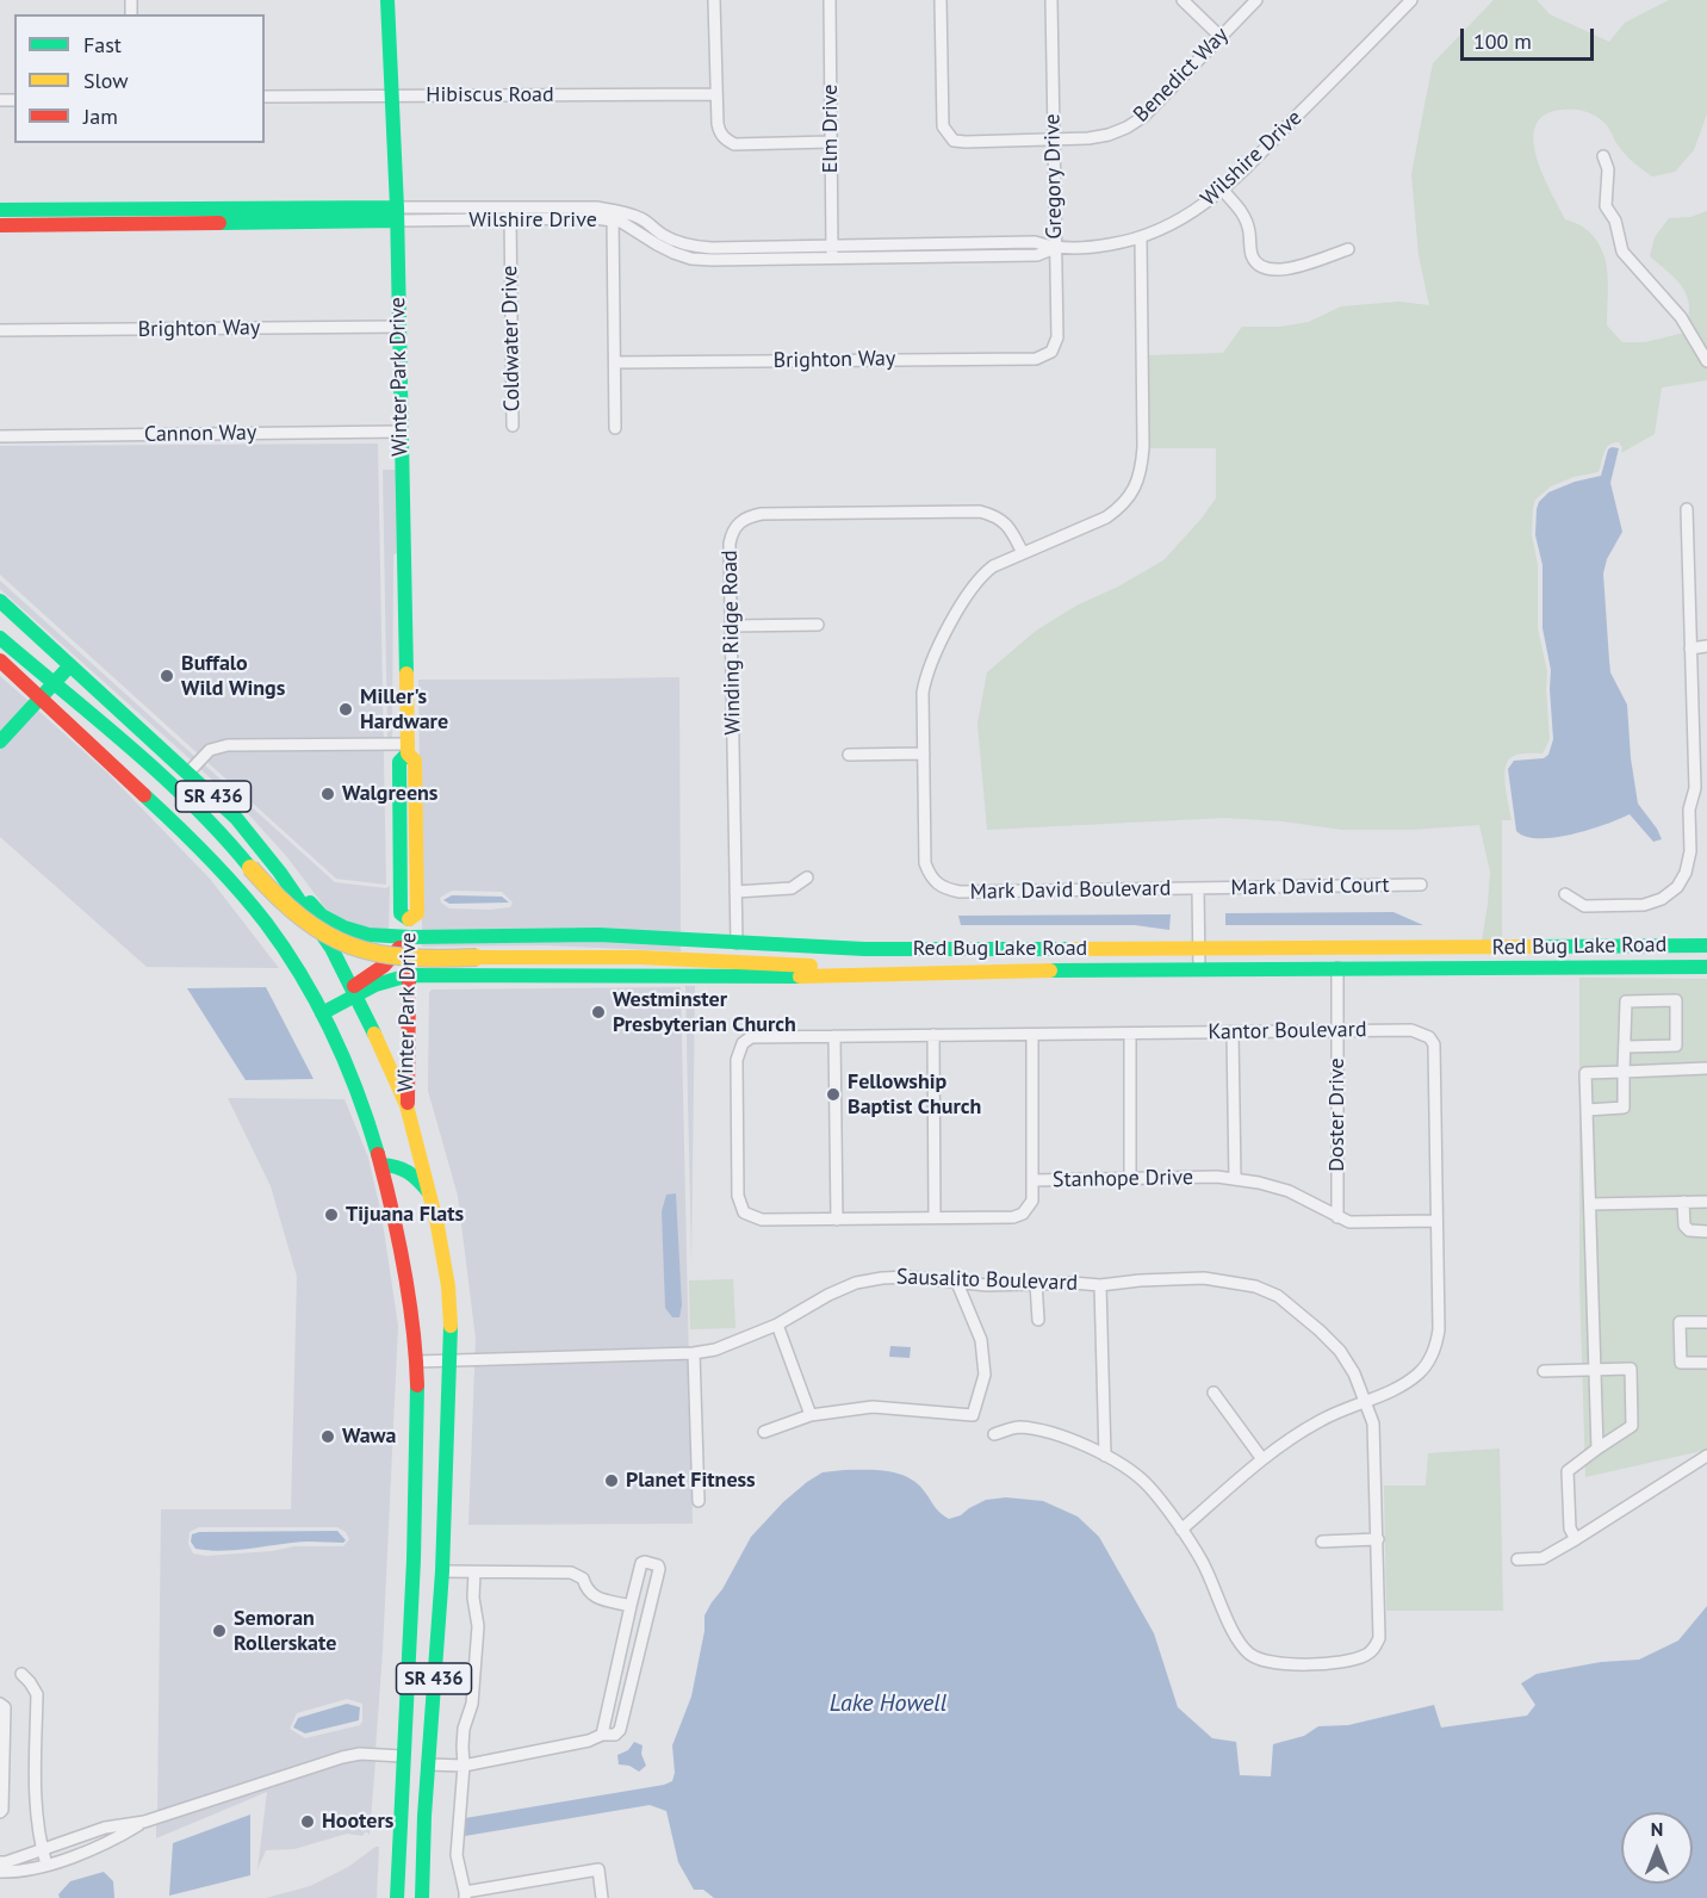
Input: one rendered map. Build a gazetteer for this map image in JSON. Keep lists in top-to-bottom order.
{
  "streets": {
    "main road": [
      "Wilshire Drive",
      "Winter Park Drive",
      "SR 436",
      "Red Bug Lake Road"
    ],
    "street": [
      "Benedict Way",
      "Hibiscus Road",
      "Elm Drive",
      "Gregory Drive",
      "Brighton Way",
      "Coldwater Drive",
      "Cannon Way",
      "Winding Ridge Road",
      "Mark David Court",
      "Mark David Boulevard",
      "Kantor Boulevard",
      "Doster Drive",
      "Stanhope Drive",
      "Sausalito Boulevard"
    ]
  },
  "crossings": [
    ["Benedict Way", "Gregory Drive"],
    ["Hibiscus Road", "Winter Park Drive"],
    ["Elm Drive", "Wilshire Drive"],
    ["Wilshire Drive", "Gregory Drive"],
    ["Wilshire Drive", "Coldwater Drive"],
    ["Wilshire Drive", "Winter Park Drive"],
    ["Wilshire Drive", "Mark David Boulevard"],
    ["Gregory Drive", "Brighton Way"],
    ["Brighton Way", "Winter Park Drive"],
    ["Winter Park Drive", "Cannon Way"],
    ["Winter Park Drive", "SR 436"],
    ["Winter Park Drive", "Red Bug Lake Road"],
    ["Winding Ridge Road", "Mark David Boulevard"],
    ["Winding Ridge Road", "Red Bug Lake Road"],
    ["SR 436", "Red Bug Lake Road"],
    ["SR 436", "Sausalito Boulevard"],
    ["Mark David Court", "Mark David Boulevard"],
    ["Mark David Boulevard", "Red Bug Lake Road"],
    ["Red Bug Lake Road", "Doster Drive"],
    ["Kantor Boulevard", "Doster Drive"],
    ["Kantor Boulevard", "Stanhope Drive"],
    ["Kantor Boulevard", "Sausalito Boulevard"],
    ["Doster Drive", "Stanhope Drive"]
  ],
  "water": ["Lake Howell"],
  "places": [
    "Buffalo Wild Wings",
    "Miller's Hardware",
    "Walgreens",
    "Westminster Presbyterian Church",
    "Fellowship Baptist Church",
    "Tijuana Flats",
    "Wawa",
    "Planet Fitness",
    "Semoran Rollerskate",
    "Hooters"
  ],
  "legend": ["Fast", "Slow", "Jam"],
  "scale_bar": "100 m",
  "north": "top"
}
